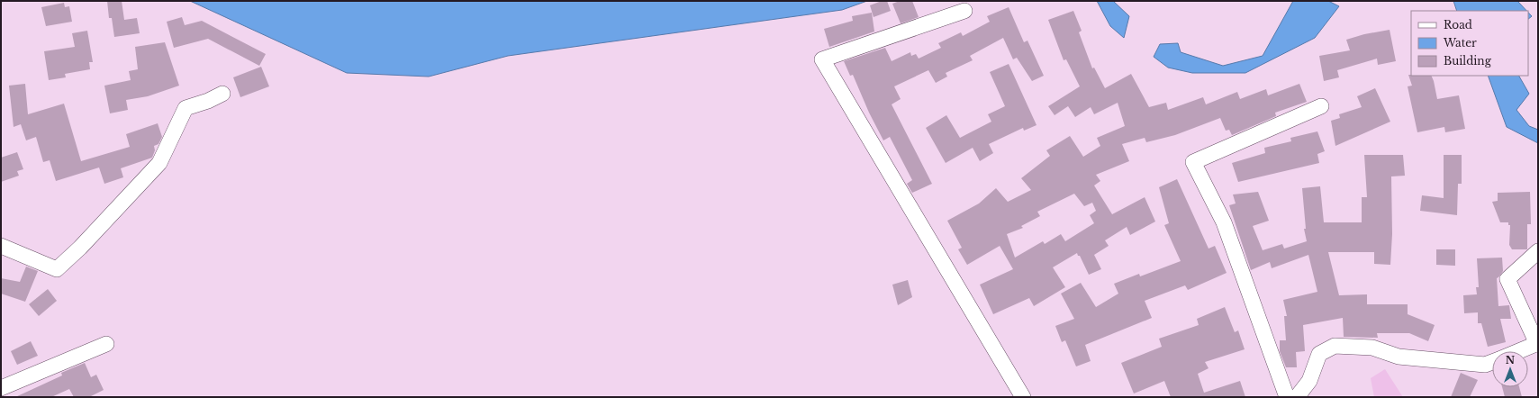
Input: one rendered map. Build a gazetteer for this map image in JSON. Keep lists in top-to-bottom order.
{
  "legend": ["Road", "Water", "Building"],
  "north": "top"
}
